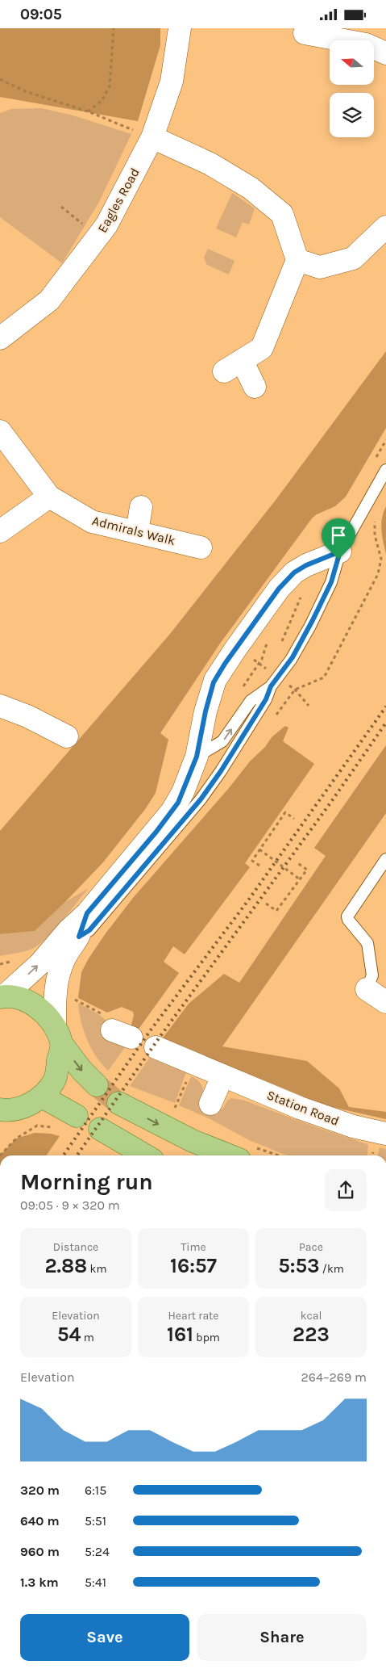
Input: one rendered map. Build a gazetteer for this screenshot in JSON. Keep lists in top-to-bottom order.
{
  "streets": {
    "street": ["Eagles Road", "Admirals Walk", "Station Road"]
  },
  "north": "left",
  "page": {
    "status": "09:05",
    "heading": ["Morning run", "09:05 · 9 × 320 m"],
    "stats": [
      ["Distance", "2.88 km"],
      ["Time", "16:57"],
      ["Pace", "5:53 /km"],
      ["Elevation", "54 m"],
      ["Heart rate", "161 bpm"],
      ["kcal", "223"]
    ],
    "chart": ["Elevation", "264–269 m"],
    "list": [
      {
        "name": "320 m",
        "note": "6:15"
      },
      {
        "name": "640 m",
        "note": "5:51"
      },
      {
        "name": "960 m",
        "note": "5:24"
      },
      {
        "name": "1.3 km",
        "note": "5:41"
      }
    ],
    "buttons": ["Save", "Share"]
  }
}
